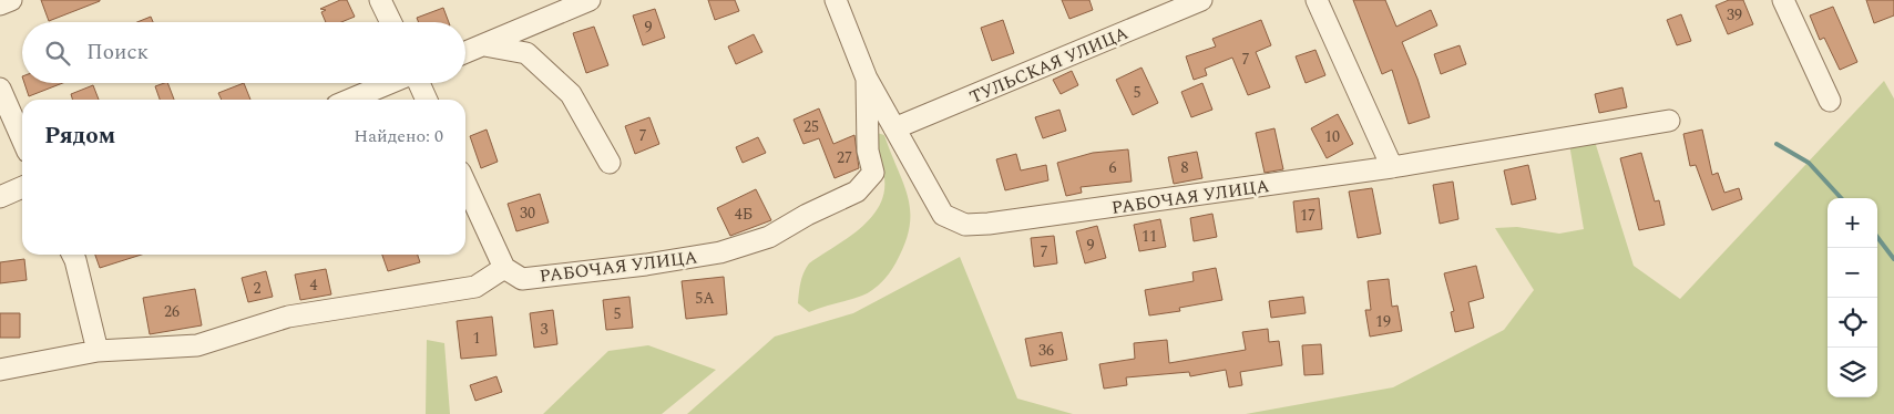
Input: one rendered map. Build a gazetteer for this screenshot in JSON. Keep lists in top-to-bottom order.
{
  "streets": {
    "street": ["ТУЛЬСКАЯ УЛИЦА", "РАБОЧАЯ УЛИЦА"]
  },
  "crossings": [
    ["ТУЛЬСКАЯ УЛИЦА", "РАБОЧАЯ УЛИЦА"]
  ],
  "house_numbers": [
    "39",
    "9",
    "7",
    "5",
    "25",
    "7",
    "10",
    "27",
    "6",
    "8",
    "30",
    "4Б",
    "17",
    "11",
    "9",
    "7",
    "4",
    "2",
    "5А",
    "26",
    "5",
    "19",
    "3",
    "1",
    "36"
  ],
  "page": {
    "search": "Поиск",
    "heading": ["Рядом", "Найдено: 0"],
    "map_buttons": ["+", "−"]
  }
}
